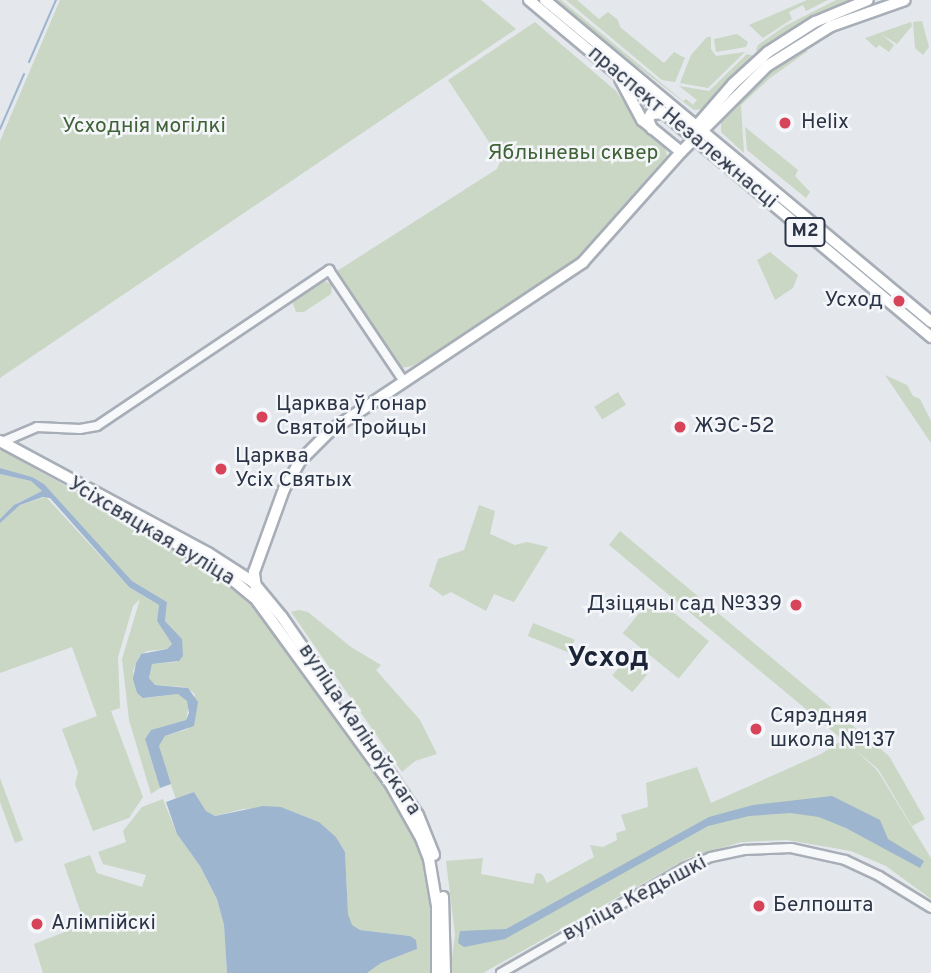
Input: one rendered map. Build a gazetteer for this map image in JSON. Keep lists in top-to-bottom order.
{
  "streets": {
    "main road": [
      "праспект Незалежнасці",
      "М2",
      "Усіхсвяцкая вуліца",
      "вуліца Каліноўскага"
    ],
    "street": ["вуліца Кедышкі"]
  },
  "crossings": [
    ["праспект Незалежнасці", "вуліца Каліноўскага"],
    ["Усіхсвяцкая вуліца", "вуліца Каліноўскага"]
  ],
  "districts": ["Усход"],
  "parks": ["Усходнія могілкі", "Яблыневы сквер"],
  "places": [
    "Helix",
    "Усход",
    "Царква ў гонар Святой Тройцы",
    "ЖЭС-52",
    "Царква Усіх Святых",
    "Дзіцячы сад №339",
    "Сярэдняя школа №137",
    "Белпошта",
    "Алімпійскі"
  ]
}
